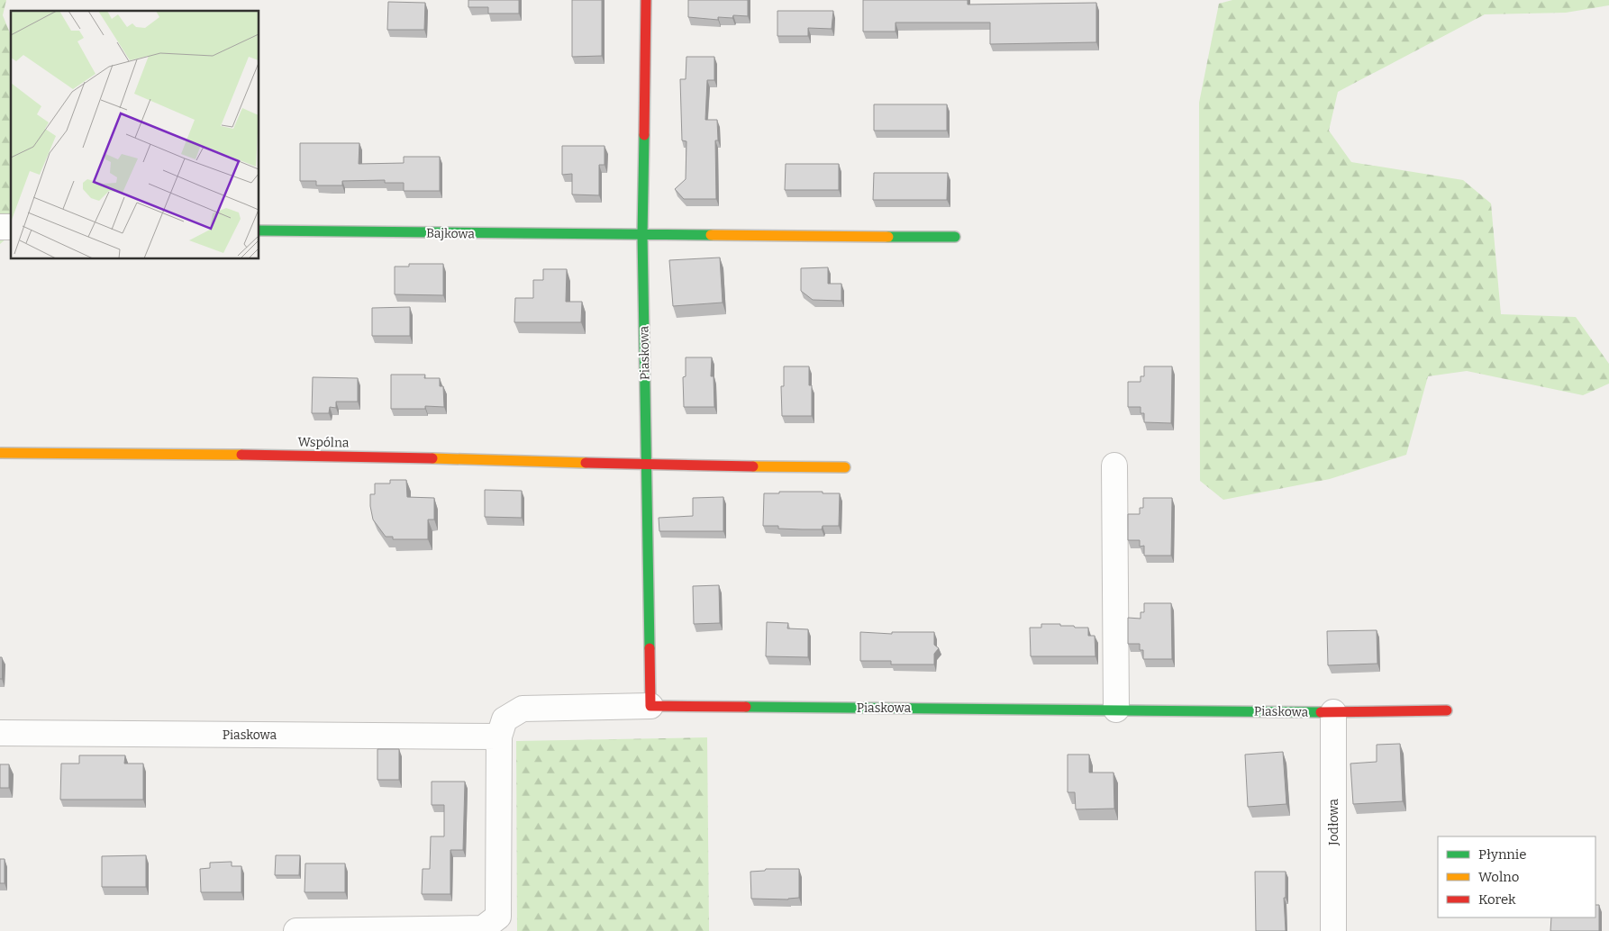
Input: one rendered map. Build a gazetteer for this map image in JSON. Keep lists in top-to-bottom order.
{
  "streets": {
    "street": [
      "Bajkowa",
      "Piaskowa",
      "Wspólna",
      "Jodłowa"
    ]
  },
  "crossings": [
    ["Bajkowa", "Piaskowa"],
    ["Piaskowa", "Wspólna"],
    ["Piaskowa", "Jodłowa"]
  ],
  "legend": ["Płynnie", "Wolno", "Korek"]
}
